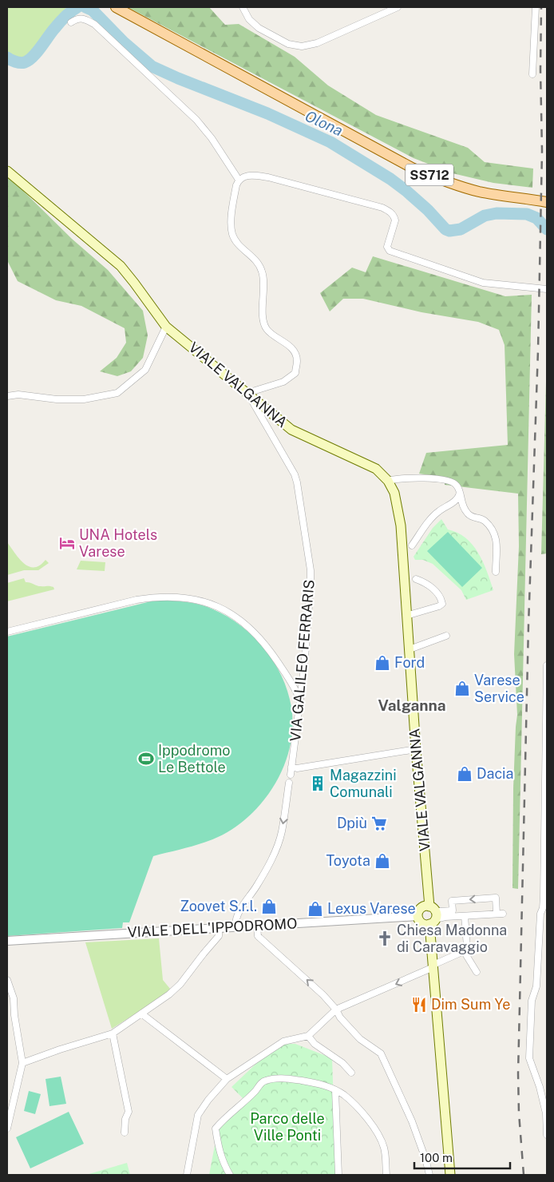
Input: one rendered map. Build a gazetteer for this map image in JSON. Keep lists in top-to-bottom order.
{
  "streets": {
    "main road": ["SS712", "VIALE VALGANNA"],
    "street": ["VIA GALILEO FERRARIS", "VIALE DELL'IPPODROMO"]
  },
  "crossings": [
    ["VIALE VALGANNA", "VIA GALILEO FERRARIS"]
  ],
  "districts": ["Valganna"],
  "water": ["Olona"],
  "parks": ["Parco delle Ville Ponti"],
  "places": {
    "hotel": ["UNA Hotels Varese"],
    "shop": [
      "Ford",
      "Varese Service",
      "Dacia",
      "Toyota",
      "Zoovet S.r.l.",
      "Lexus Varese"
    ],
    "sports": ["Ippodromo Le Bettole"],
    "building": ["Magazzini Comunali"],
    "supermarket": ["Dpiù"],
    "church": ["Chiesa Madonna di Caravaggio"],
    "restaurant": ["Dim Sum Ye"]
  },
  "scale_bar": "100 m"
}
